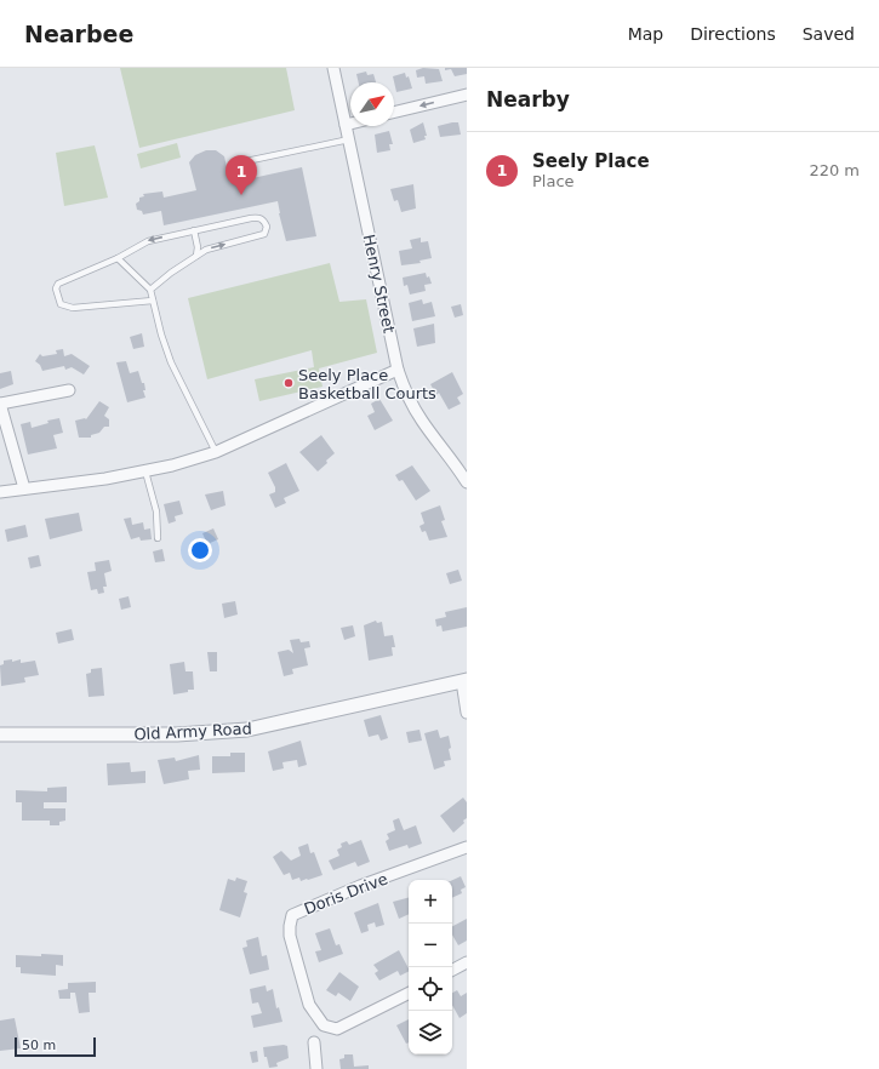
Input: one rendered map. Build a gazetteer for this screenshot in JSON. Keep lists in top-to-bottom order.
{
  "streets": {
    "street": ["Henry Street", "Old Army Road", "Doris Drive"]
  },
  "places": ["Seely Place Basketball Courts"],
  "scale_bar": "50 m",
  "north": "top right",
  "page": {
    "header": "Nearbee",
    "nav": ["Map", "Directions", "Saved"],
    "heading": "Nearby",
    "list": [
      {
        "mark": "1",
        "name": "Seely Place",
        "note": "Place",
        "value": "220 m"
      }
    ],
    "pins": "1",
    "map_buttons": ["+", "−"],
    "scale": "50 m"
  }
}
